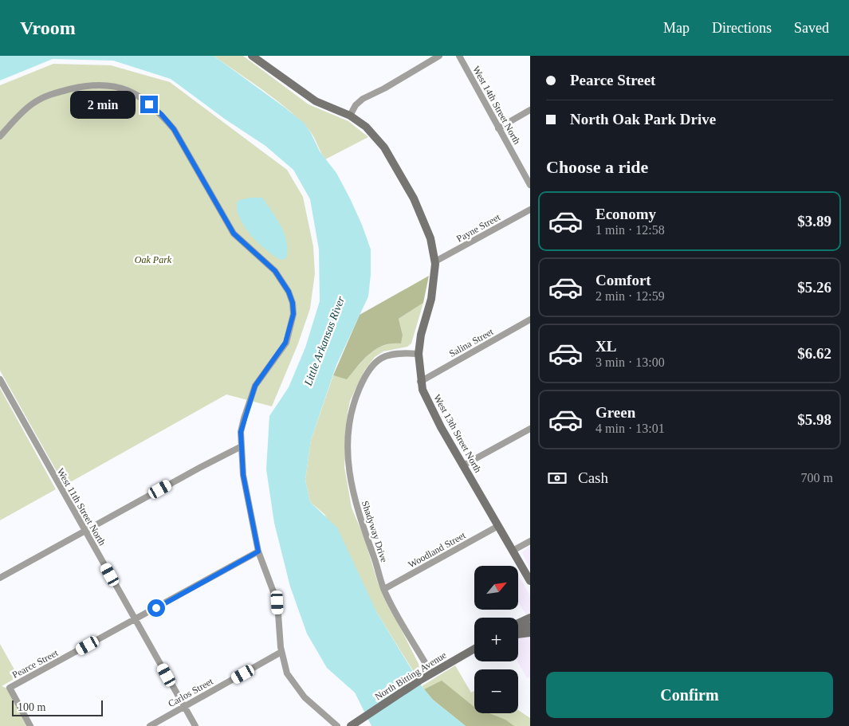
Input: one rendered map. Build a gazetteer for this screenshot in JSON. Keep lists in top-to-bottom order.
{
  "streets": {
    "street": [
      "West 14th Street North",
      "Payne Street",
      "Salina Street",
      "West 13th Street North",
      "West 11th Street North",
      "Shadyway Drive",
      "Woodland Street",
      "Pearce Street",
      "North Bitting Avenue",
      "Carlos Street"
    ]
  },
  "crossings": [
    ["Payne Street", "West 13th Street North"],
    ["Salina Street", "West 13th Street North"],
    ["West 13th Street North", "Shadyway Drive"],
    ["West 13th Street North", "Woodland Street"],
    ["West 11th Street North", "Pearce Street"],
    ["West 11th Street North", "Carlos Street"],
    ["Shadyway Drive", "Woodland Street"],
    ["Shadyway Drive", "North Bitting Avenue"]
  ],
  "water": ["Little Arkansas River"],
  "parks": ["Oak Park"],
  "scale_bar": "100 m",
  "north": "top right",
  "page": {
    "header": "Vroom",
    "nav": ["Map", "Directions", "Saved"],
    "banner": ["Pearce Street", "North Oak Park Drive"],
    "bubble": "2 min",
    "heading": "Choose a ride",
    "list": [
      {
        "name": "Economy",
        "note": "1 min · 12:58",
        "value": "$3.89"
      },
      {
        "name": "Comfort",
        "note": "2 min · 12:59",
        "value": "$5.26"
      },
      {
        "name": "XL",
        "note": "3 min · 13:00",
        "value": "$6.62"
      },
      {
        "name": "Green",
        "note": "4 min · 13:01",
        "value": "$5.98"
      }
    ],
    "pay": ["Cash", "700 m"],
    "map_buttons": ["+", "−"],
    "buttons": "Confirm",
    "scale": "100 m"
  }
}
